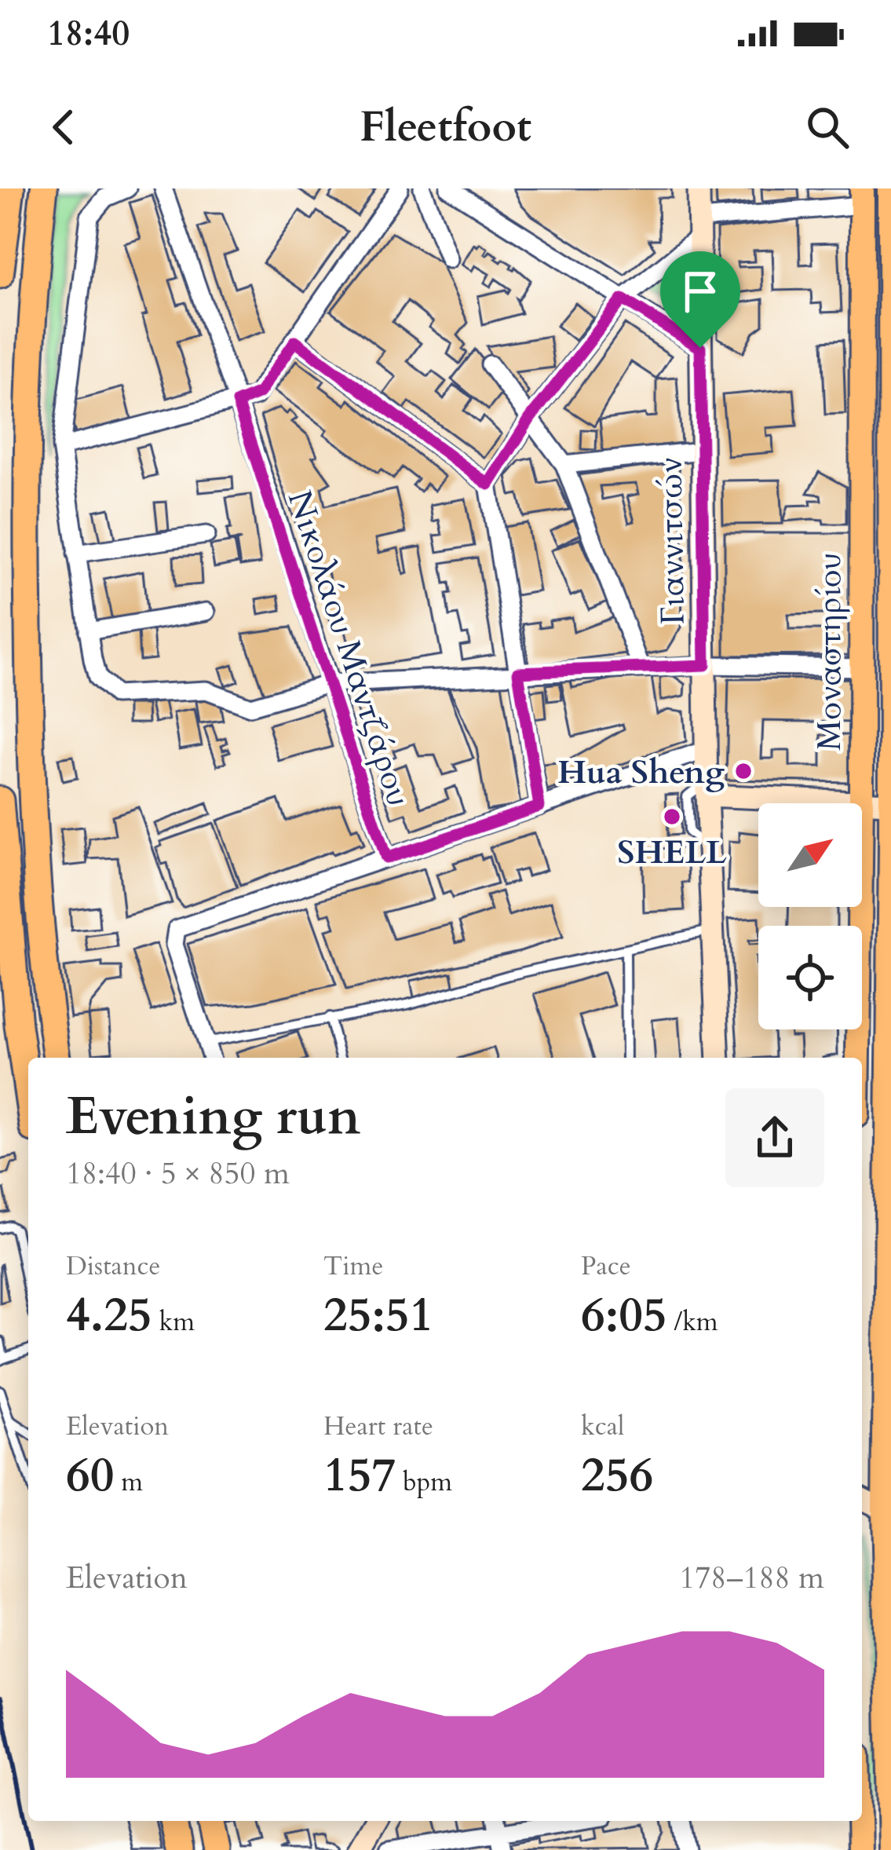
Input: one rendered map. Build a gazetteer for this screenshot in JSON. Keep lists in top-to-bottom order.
{
  "streets": {
    "main road": ["Γιαννιτσών", "Μοναστηρίου"],
    "street": ["Νικολάου Μαντζάρου"]
  },
  "places": ["Hua Sheng", "SHELL"],
  "north": "top right",
  "page": {
    "status": "18:40",
    "header": "Fleetfoot",
    "heading": ["Evening run", "18:40 · 5 × 850 m"],
    "stats": [
      ["Distance", "4.25 km"],
      ["Time", "25:51"],
      ["Pace", "6:05 /km"],
      ["Elevation", "60 m"],
      ["Heart rate", "157 bpm"],
      ["kcal", "256"]
    ],
    "chart": ["Elevation", "178–188 m"]
  }
}
